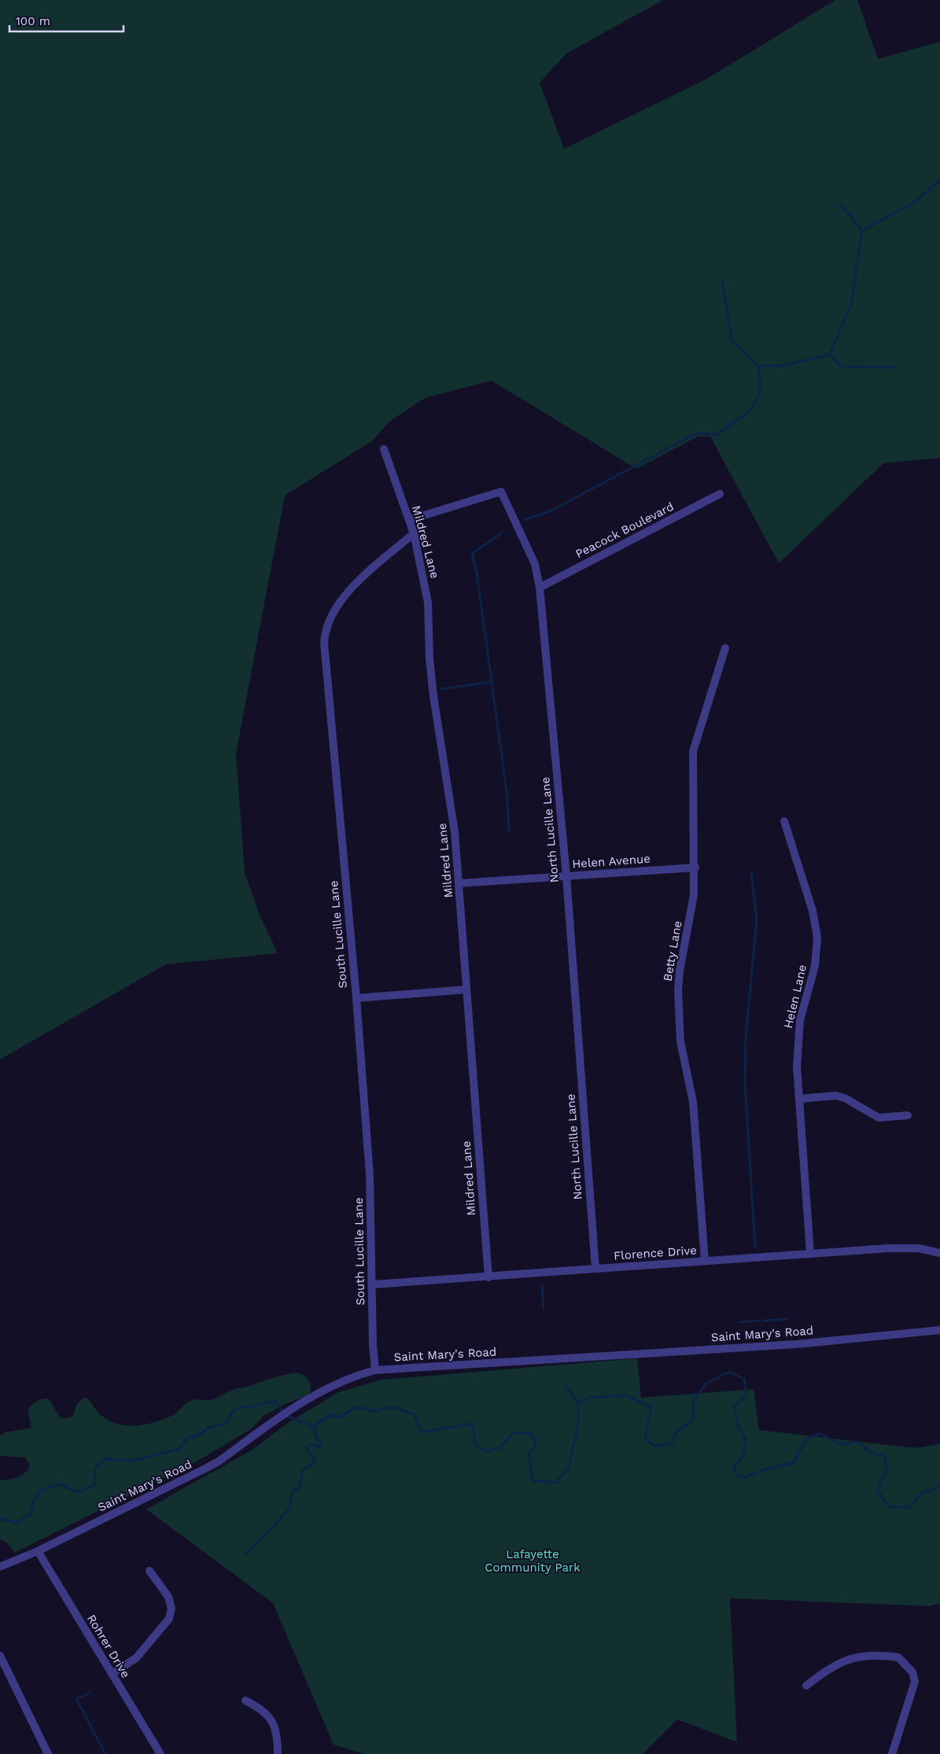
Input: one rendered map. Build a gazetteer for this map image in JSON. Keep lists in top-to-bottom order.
{
  "streets": {
    "street": [
      "Peacock Boulevard",
      "Mildred Lane",
      "North Lucille Lane",
      "Helen Avenue",
      "South Lucille Lane",
      "Betty Lane",
      "Helen Lane",
      "Florence Drive",
      "Saint Mary's Road",
      "Rohrer Drive"
    ]
  },
  "crossings": [
    ["Peacock Boulevard", "North Lucille Lane"],
    ["Mildred Lane", "North Lucille Lane"],
    ["Mildred Lane", "Helen Avenue"],
    ["Mildred Lane", "South Lucille Lane"],
    ["Mildred Lane", "Florence Drive"],
    ["North Lucille Lane", "Helen Avenue"],
    ["North Lucille Lane", "Florence Drive"],
    ["Helen Avenue", "Betty Lane"],
    ["South Lucille Lane", "Florence Drive"],
    ["South Lucille Lane", "Saint Mary's Road"],
    ["Betty Lane", "Florence Drive"],
    ["Helen Lane", "Florence Drive"],
    ["Saint Mary's Road", "Rohrer Drive"]
  ],
  "parks": ["Lafayette Community Park"],
  "scale_bar": "100 m"
}
